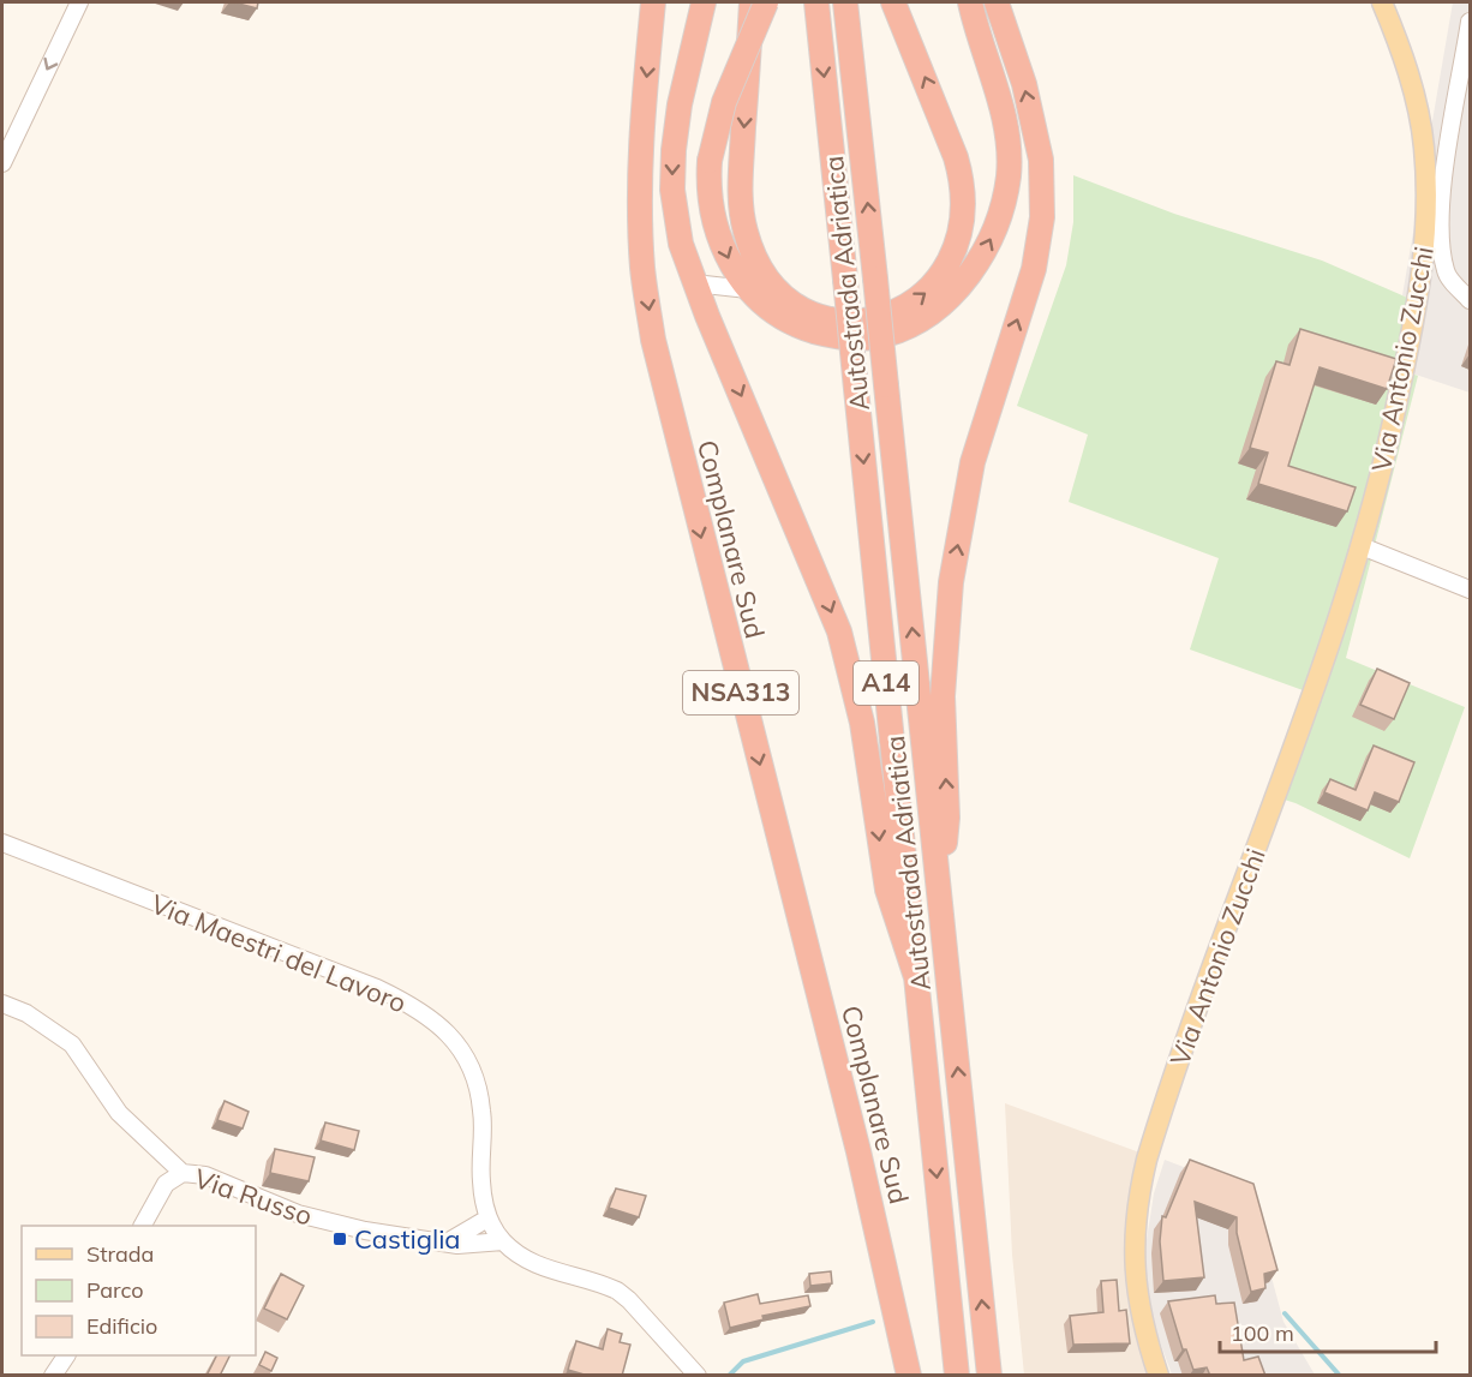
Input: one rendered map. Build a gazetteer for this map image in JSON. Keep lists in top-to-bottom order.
{
  "streets": {
    "highway": [
      "Autostrada Adriatica",
      "Complanare Sud",
      "A14",
      "NSA313"
    ],
    "main road": ["Via Antonio Zucchi"],
    "street": ["Via Maestri del Lavoro", "Via Russo"]
  },
  "places": {
    "transit": ["Castiglia"]
  },
  "legend": ["Strada", "Parco", "Edificio"],
  "scale_bar": "100 m"
}
